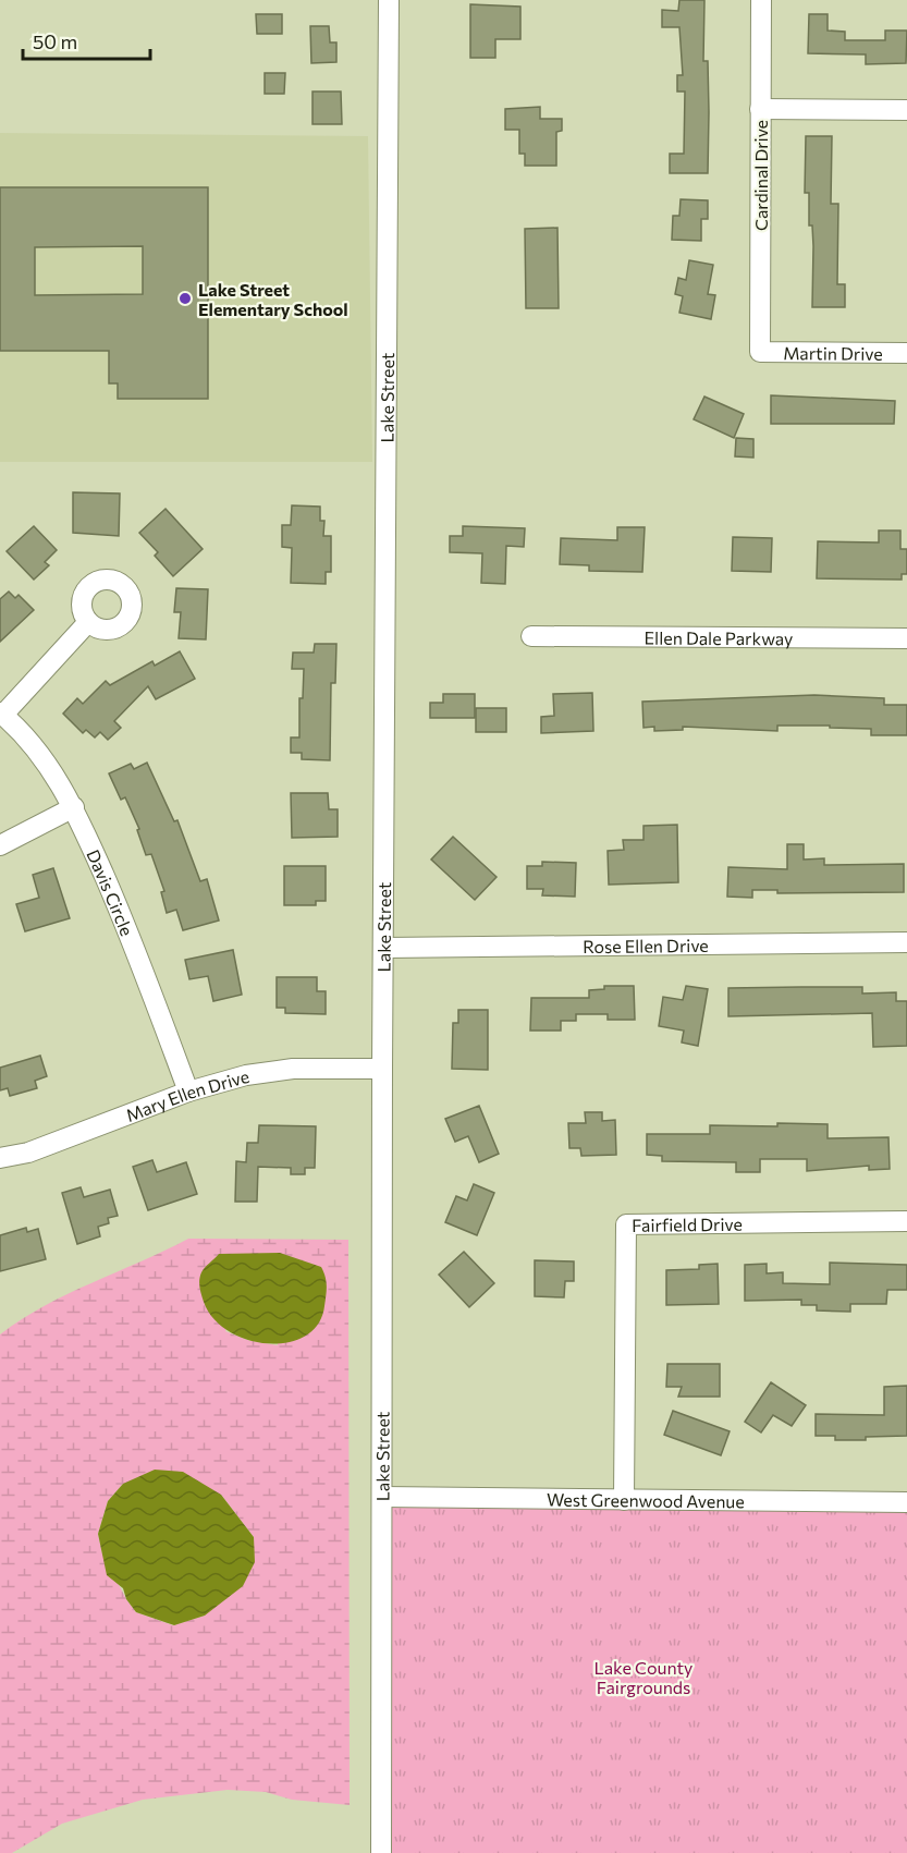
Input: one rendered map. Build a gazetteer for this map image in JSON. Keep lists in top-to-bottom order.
{
  "streets": {
    "street": [
      "Cardinal Drive",
      "Martin Drive",
      "Lake Street",
      "Ellen Dale Parkway",
      "Davis Circle",
      "Rose Ellen Drive",
      "Mary Ellen Drive",
      "Fairfield Drive",
      "West Greenwood Avenue"
    ]
  },
  "crossings": [
    ["Cardinal Drive", "Martin Drive"],
    ["Lake Street", "Rose Ellen Drive"],
    ["Lake Street", "Mary Ellen Drive"],
    ["Lake Street", "West Greenwood Avenue"],
    ["Davis Circle", "Mary Ellen Drive"],
    ["Fairfield Drive", "West Greenwood Avenue"]
  ],
  "parks": ["Lake County Fairgrounds"],
  "places": ["Lake Street Elementary School"],
  "scale_bar": "50 m"
}
